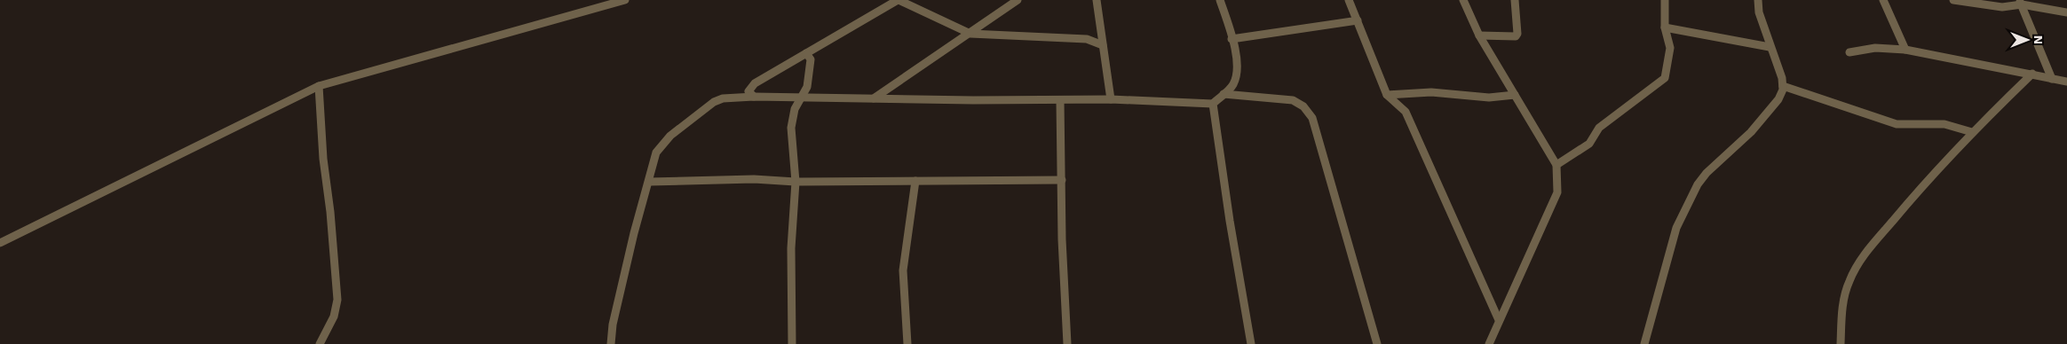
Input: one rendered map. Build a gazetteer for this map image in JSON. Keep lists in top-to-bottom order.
{
  "north": "right"
}
